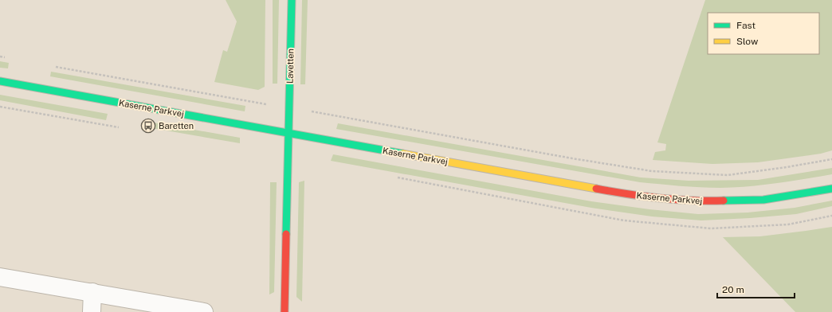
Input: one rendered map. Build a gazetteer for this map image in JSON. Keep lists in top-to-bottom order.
{
  "streets": {
    "street": ["Lavetten", "Kaserne Parkvej"]
  },
  "crossings": [
    ["Lavetten", "Kaserne Parkvej"]
  ],
  "places": {
    "bus stop": ["Baretten"]
  },
  "legend": ["Fast", "Slow"],
  "scale_bar": "20 m"
}
